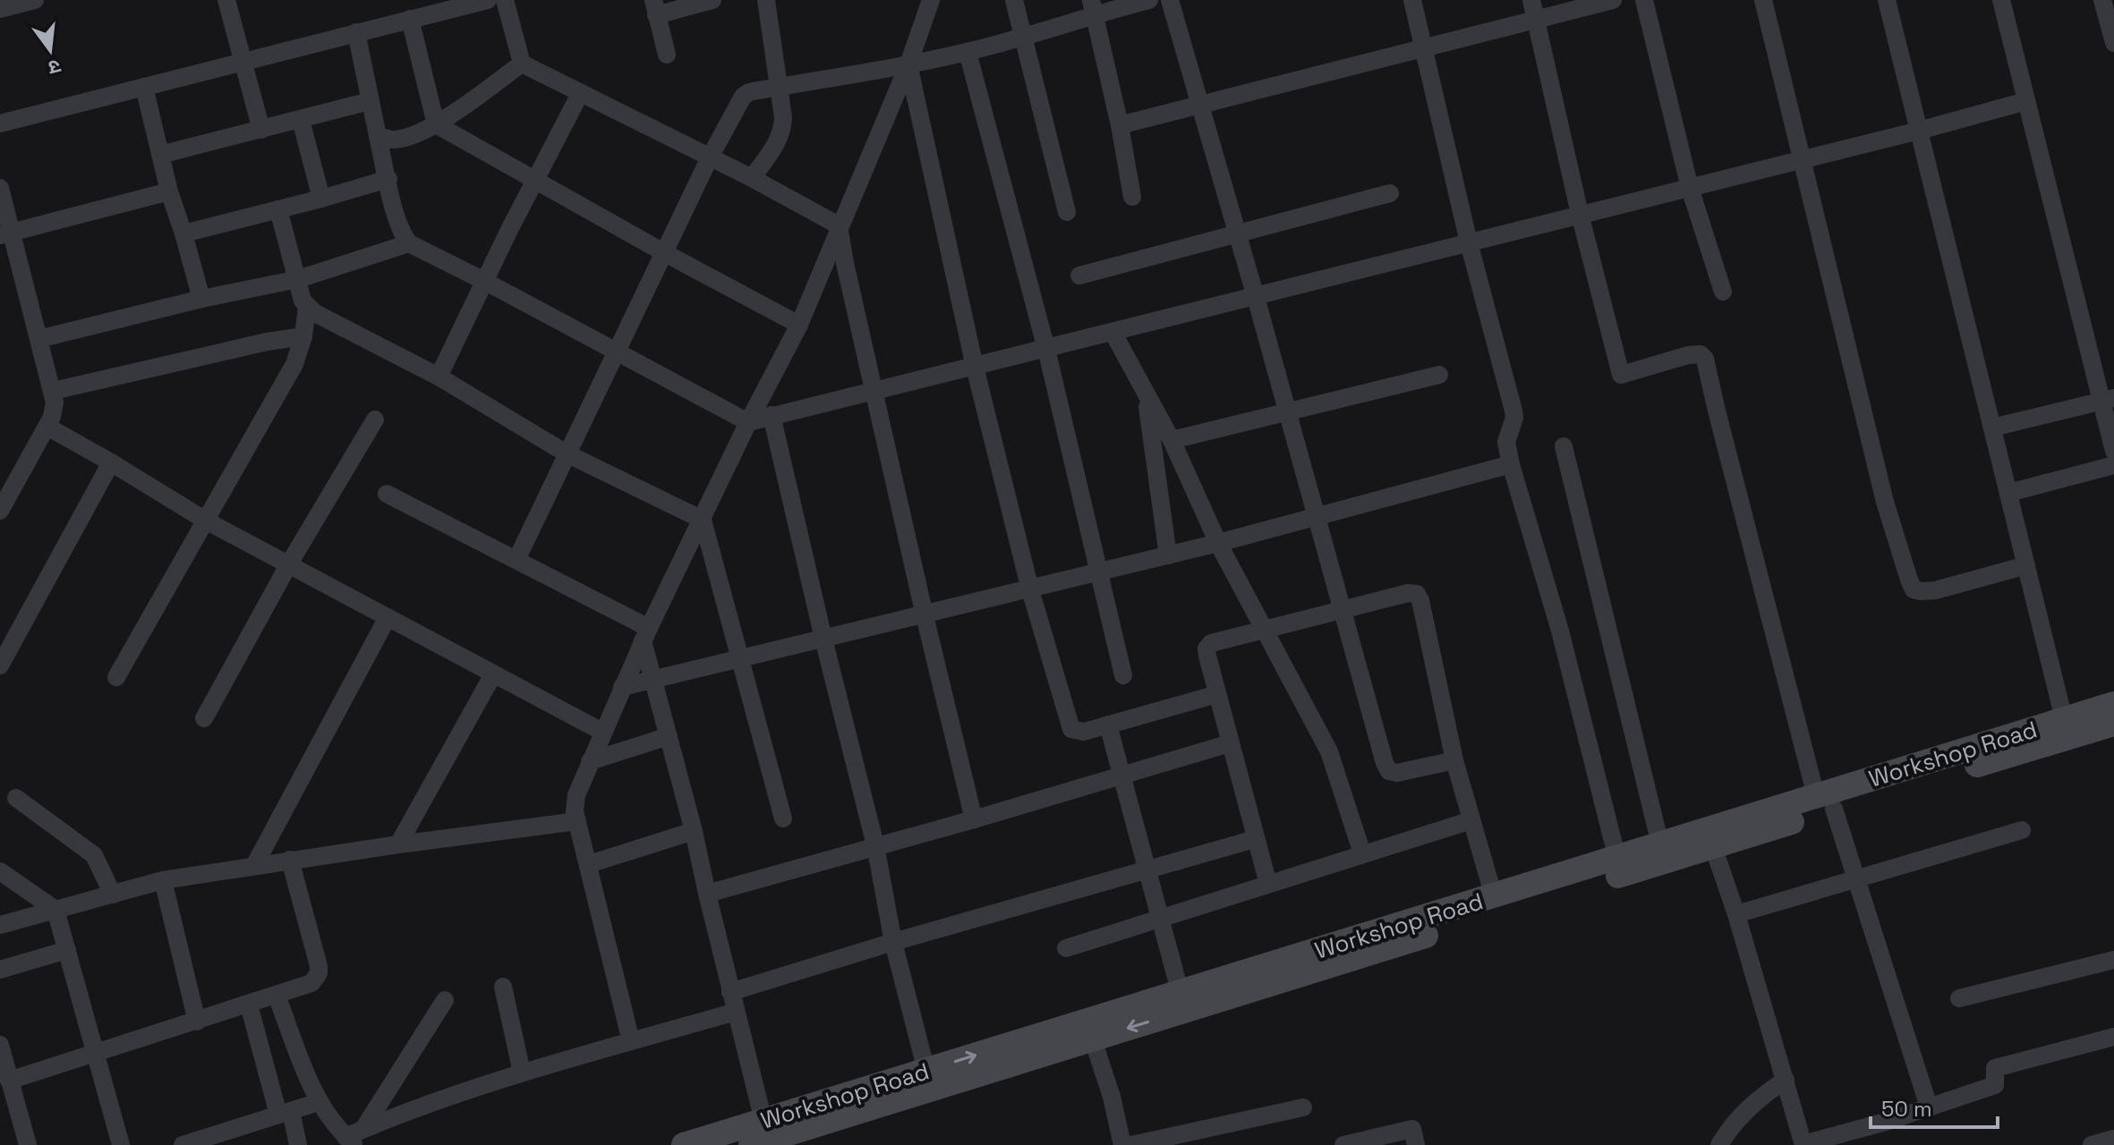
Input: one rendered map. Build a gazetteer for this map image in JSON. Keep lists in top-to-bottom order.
{
  "streets": {
    "main road": ["Workshop Road"]
  },
  "scale_bar": "50 m",
  "north": "bottom"
}
